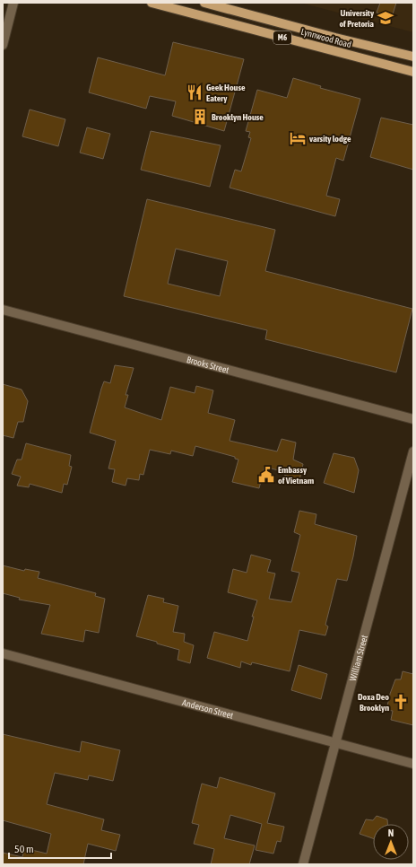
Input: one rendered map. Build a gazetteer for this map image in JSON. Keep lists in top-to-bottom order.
{
  "streets": {
    "main road": ["M6", "Lynnwood Road"],
    "street": ["Brooks Street", "William Street", "Anderson Street"]
  },
  "crossings": [
    ["William Street", "Anderson Street"]
  ],
  "places": {
    "school or university": ["University of Pretoria"],
    "restaurant": ["Geek House Eatery"],
    "building": ["Brooklyn House"],
    "hotel": ["varsity lodge"],
    "public building": ["Embassy of Vietnam"],
    "church": ["Doxa Deo Brooklyn"]
  },
  "scale_bar": "50 m",
  "north": "top"
}
